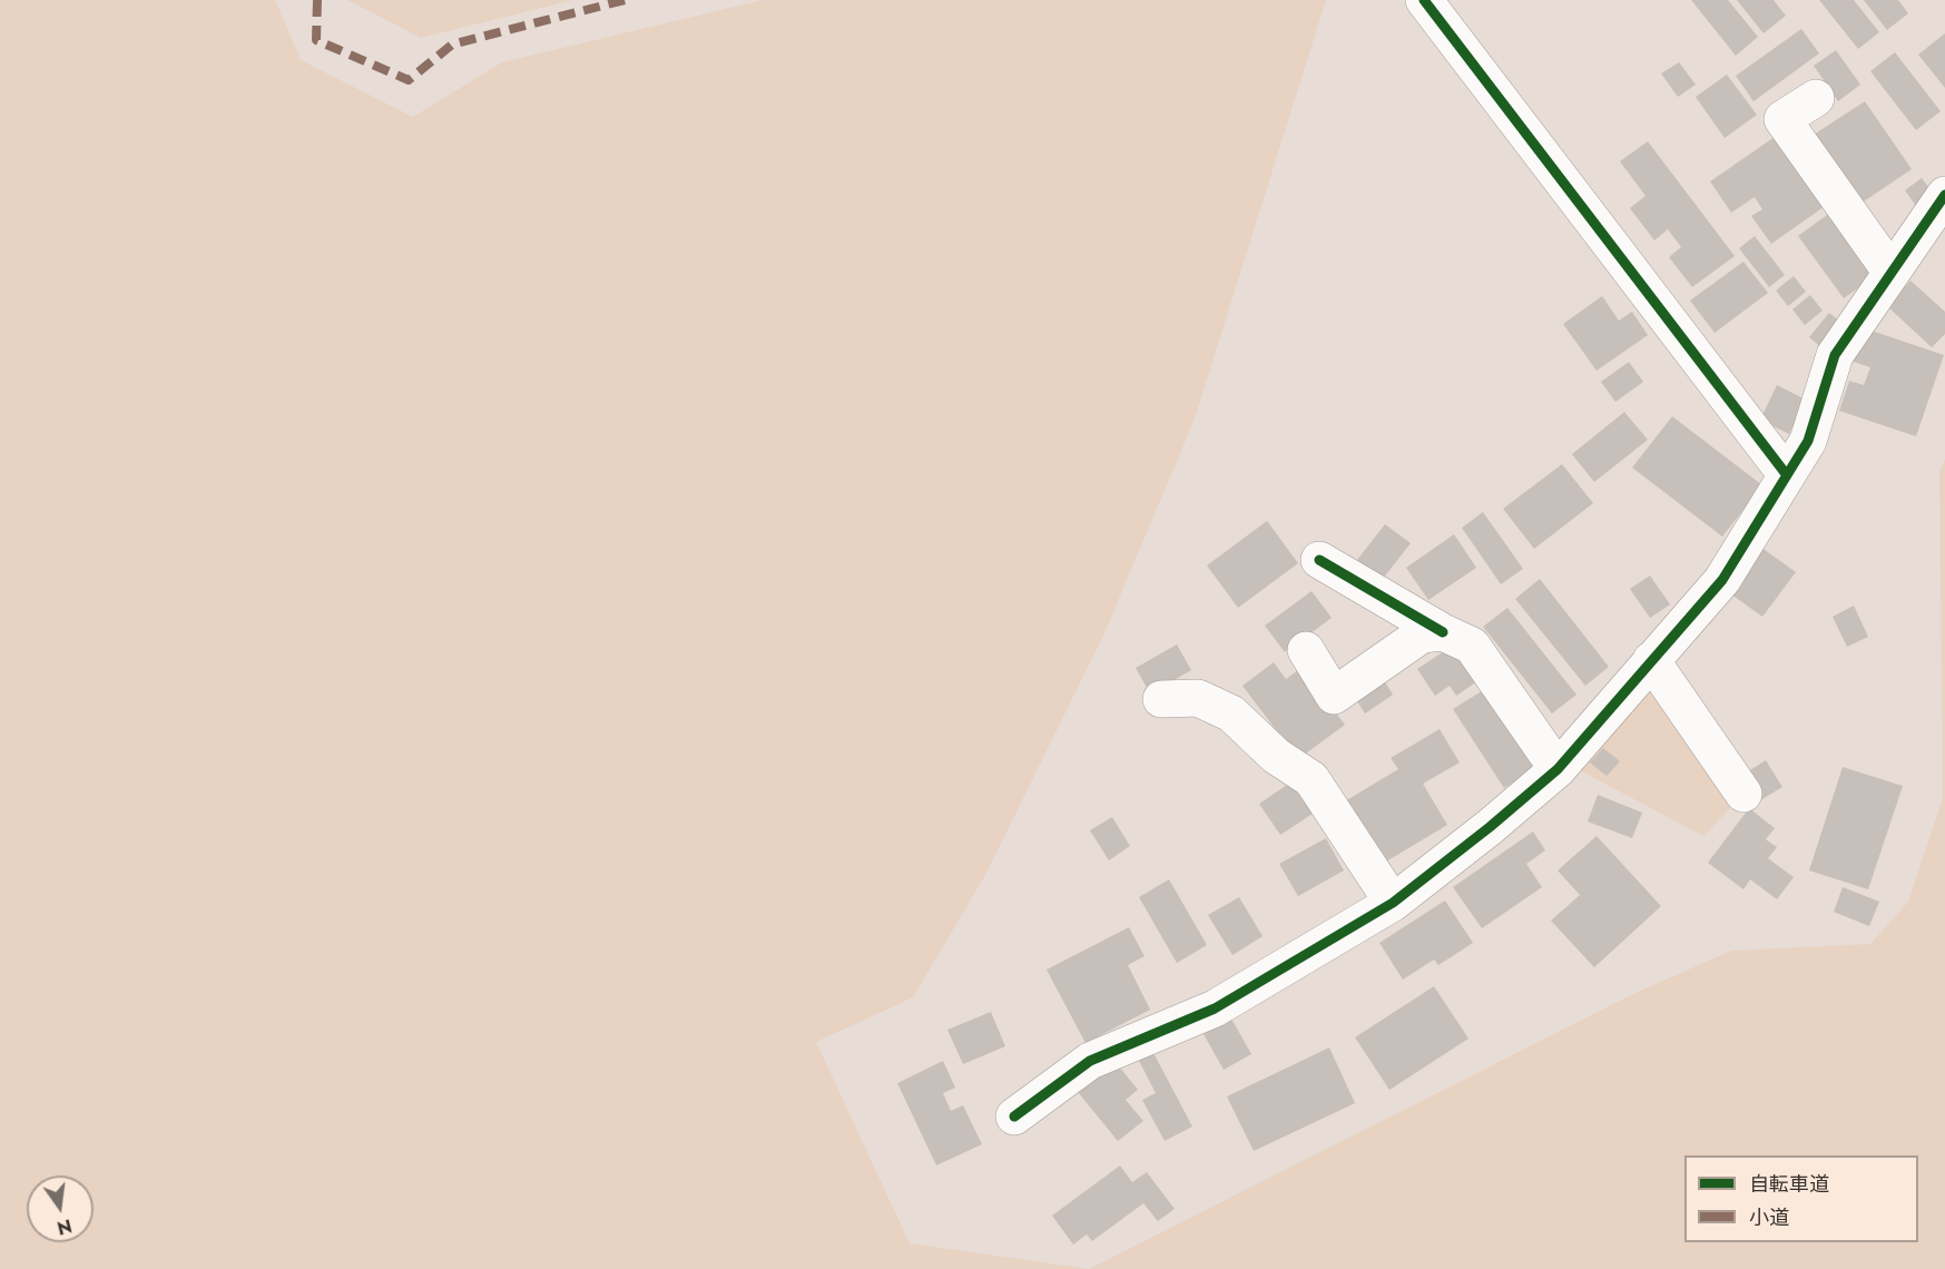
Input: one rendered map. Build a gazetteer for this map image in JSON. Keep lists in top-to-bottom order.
{
  "legend": ["自転車道", "小道"],
  "north": "bottom"
}
